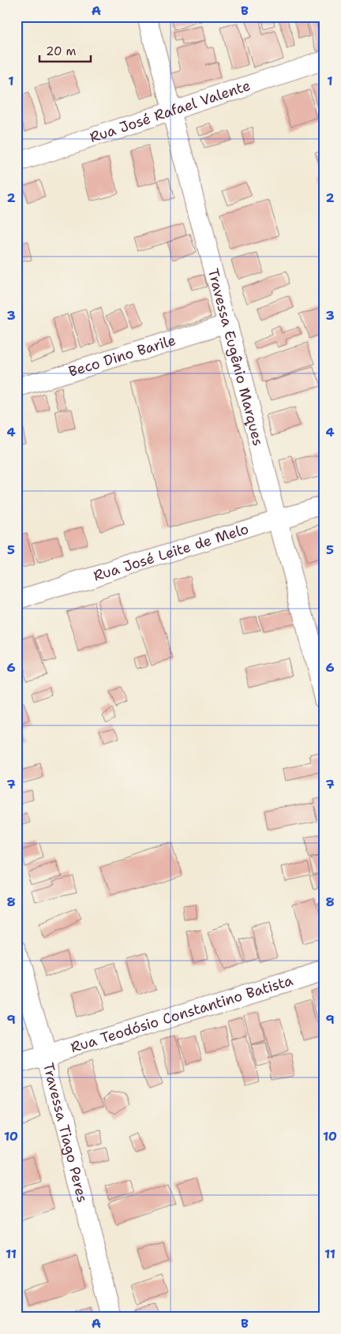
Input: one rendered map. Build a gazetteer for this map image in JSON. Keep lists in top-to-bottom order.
{
  "streets": {
    "street": [
      "Rua José Rafael Valente",
      "Beco Dino Barile",
      "Travessa Eugênio Marques",
      "Rua José Leite de Melo",
      "Rua Teodósio Constantino Batista",
      "Travessa Tiago Peres"
    ]
  },
  "crossings": [
    ["Rua José Rafael Valente", "Travessa Eugênio Marques"],
    ["Beco Dino Barile", "Travessa Eugênio Marques"],
    ["Travessa Eugênio Marques", "Rua José Leite de Melo"],
    ["Rua Teodósio Constantino Batista", "Travessa Tiago Peres"]
  ],
  "scale_bar": "20 m",
  "grid": {
    "columns": ["A", "B"],
    "rows": [
      "1",
      "2",
      "3",
      "4",
      "5",
      "6",
      "7",
      "8",
      "9",
      "10",
      "11"
    ]
  }
}
